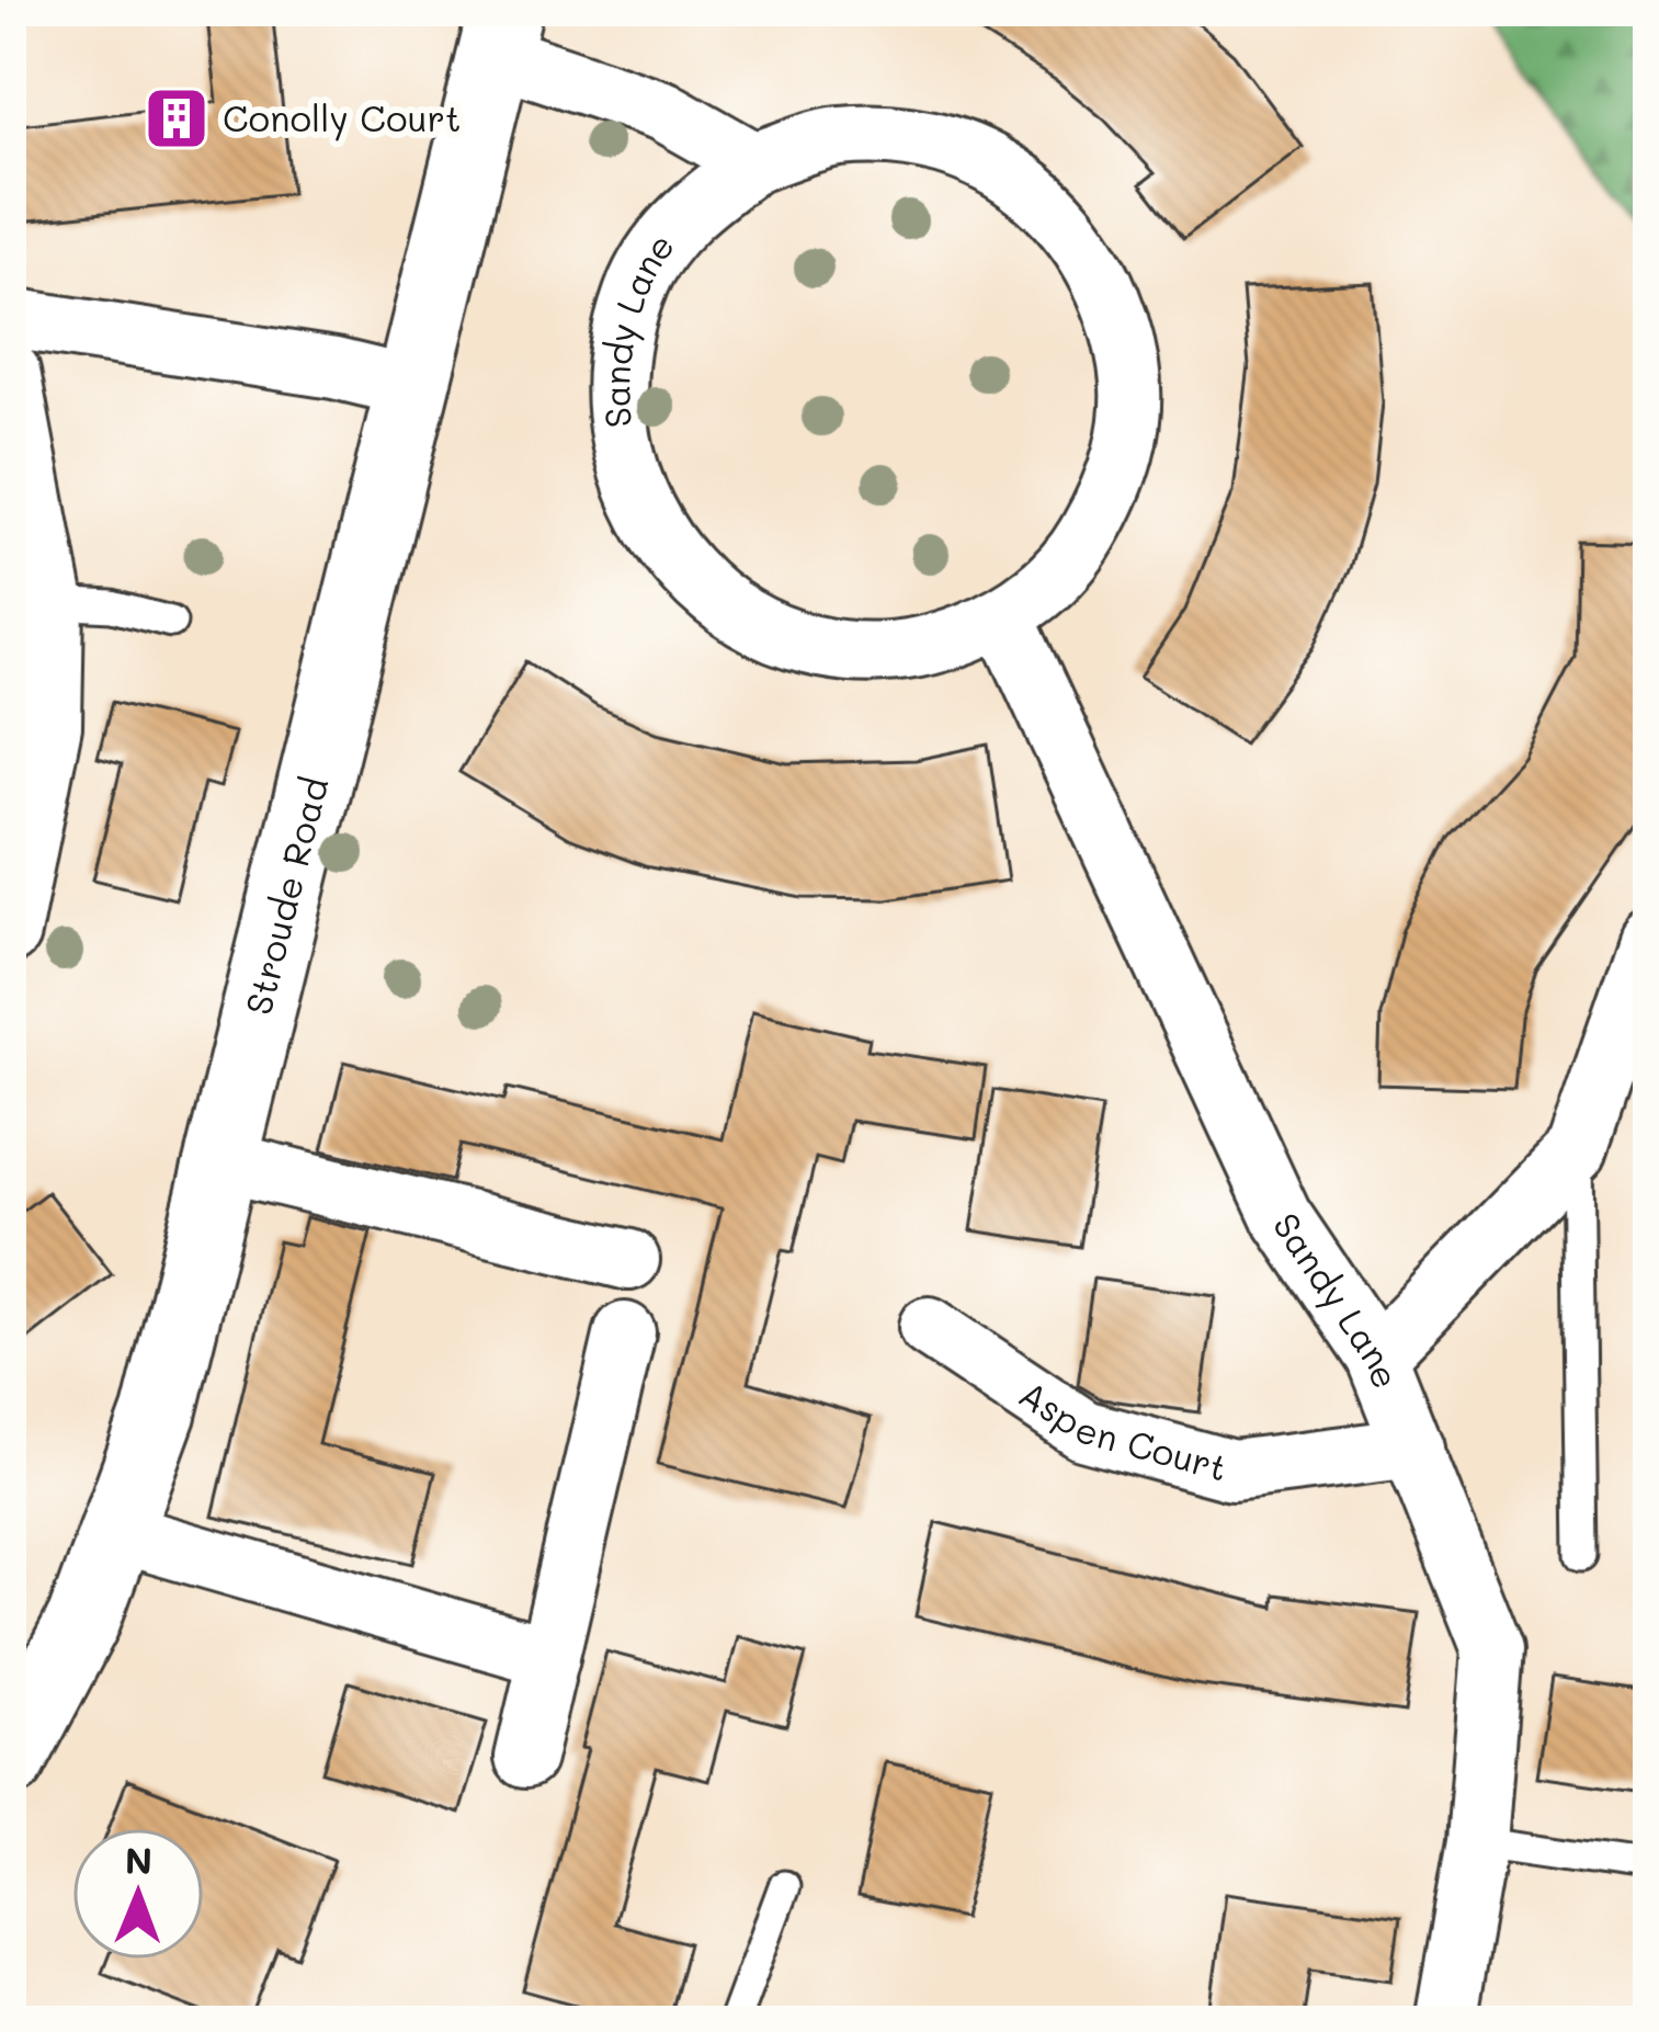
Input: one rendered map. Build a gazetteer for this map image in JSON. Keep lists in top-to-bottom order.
{
  "streets": {
    "street": ["Sandy Lane", "Stroude Road", "Aspen Court"]
  },
  "crossings": [
    ["Sandy Lane", "Aspen Court"]
  ],
  "places": {
    "building": ["Conolly Court"]
  },
  "north": "top"
}
